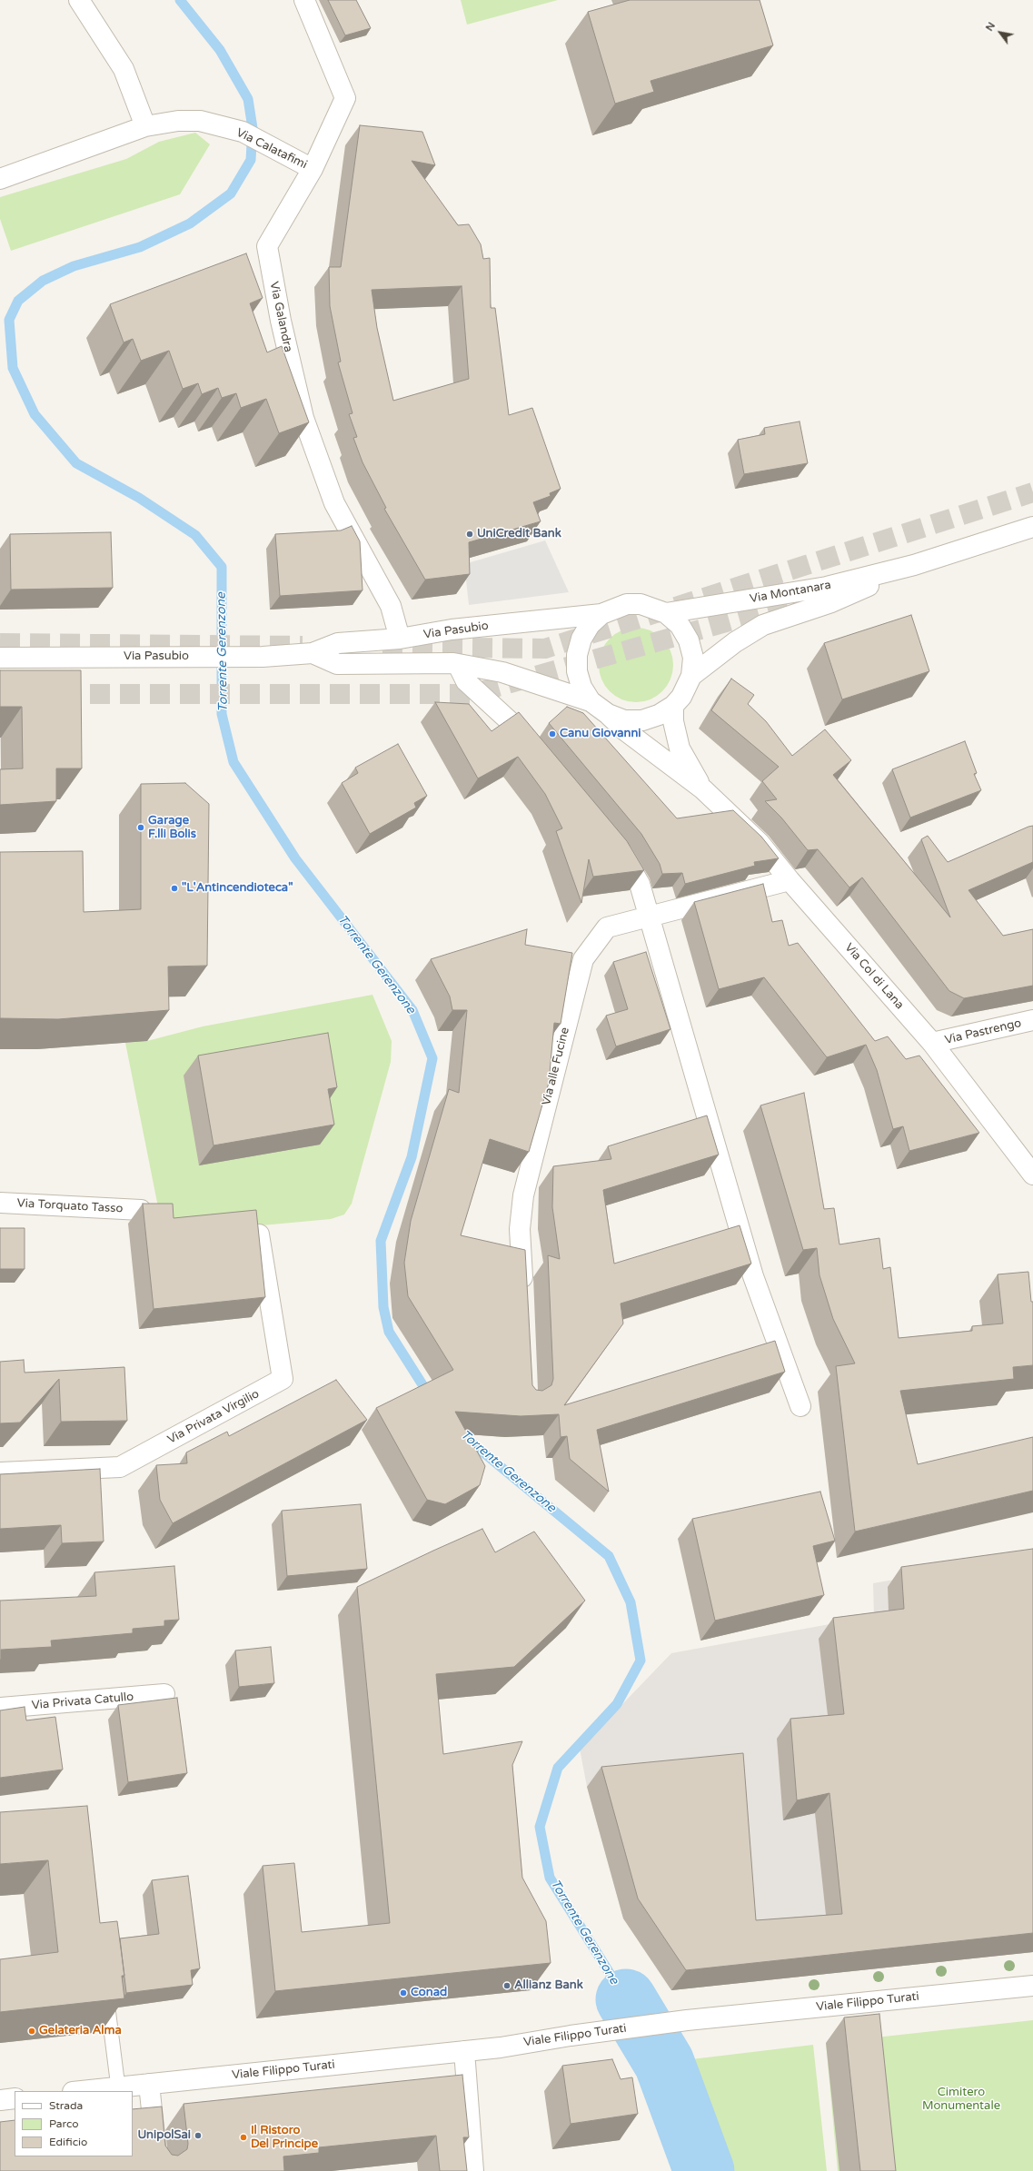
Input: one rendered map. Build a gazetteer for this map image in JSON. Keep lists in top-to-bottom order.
{
  "streets": {
    "street": [
      "Via Calatafimi",
      "Via Galandra",
      "Via Montanara",
      "Via Pasubio",
      "Via Col di Lana",
      "Via Pastrengo",
      "Via alle Fucine",
      "Via Torquato Tasso",
      "Via Privata Virgilio",
      "Via Privata Catullo",
      "Viale Filippo Turati"
    ]
  },
  "crossings": [
    ["Via Calatafimi", "Via Galandra"],
    ["Via Galandra", "Via Pasubio"],
    ["Via Montanara", "Via Pasubio"],
    ["Via Montanara", "Via Col di Lana"],
    ["Via Pasubio", "Via Col di Lana"],
    ["Via Col di Lana", "Via Pastrengo"],
    ["Via Col di Lana", "Via alle Fucine"]
  ],
  "water": ["Torrente Gerenzone"],
  "parks": ["Cimitero Monumentale"],
  "places": [
    "UniCredit Bank",
    "Canu Giovanni",
    "Garage F.lli Bolis",
    "\"L'Antincendioteca\"",
    "Allianz Bank",
    "Conad",
    "Gelateria Alma",
    "UnipolSai",
    "Il Ristoro Del Principe"
  ],
  "legend": ["Strada", "Parco", "Edificio"],
  "north": "top left"
}
